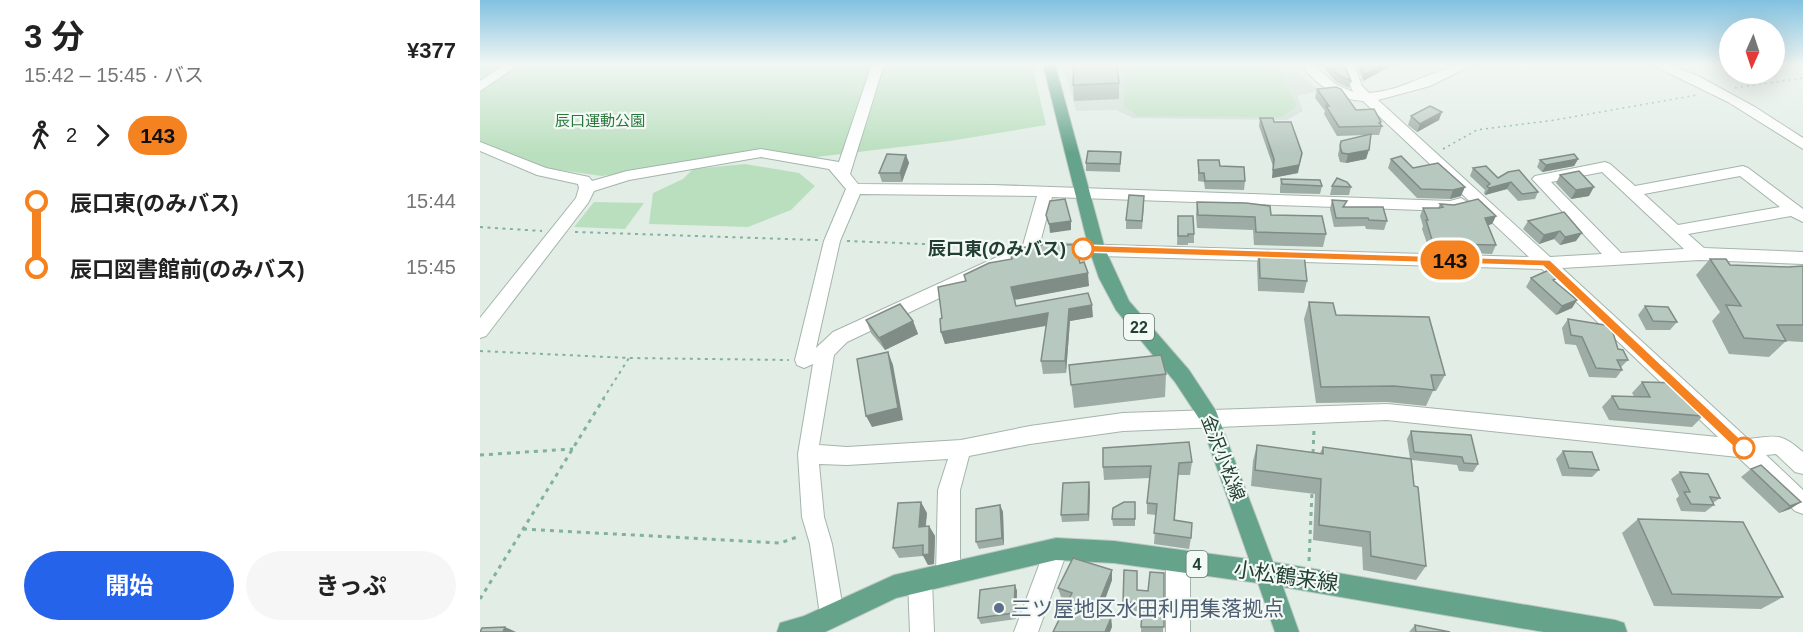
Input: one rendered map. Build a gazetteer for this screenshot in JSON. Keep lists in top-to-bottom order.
{
  "streets": {
    "main road": [
      "22",
      "金沢小松線",
      "4",
      "小松鶴来線"
    ]
  },
  "crossings": [
    ["金沢小松線", "小松鶴来線"]
  ],
  "parks": ["辰口運動公園"],
  "places": ["辰口東(のみバス)", "三ツ屋地区水田利用集落拠点"],
  "lines": ["bus line 143"],
  "north": "bottom",
  "page": {
    "heading": ["3 分", "15:42 – 15:45 · バス", "¥377"],
    "on_map": "143",
    "legs": ["2", "143"],
    "list": [
      {
        "name": "辰口東(のみバス)",
        "value": "15:44"
      },
      {
        "name": "辰口図書館前(のみバス)",
        "value": "15:45"
      }
    ],
    "buttons": ["開始", "きっぷ"]
  }
}
